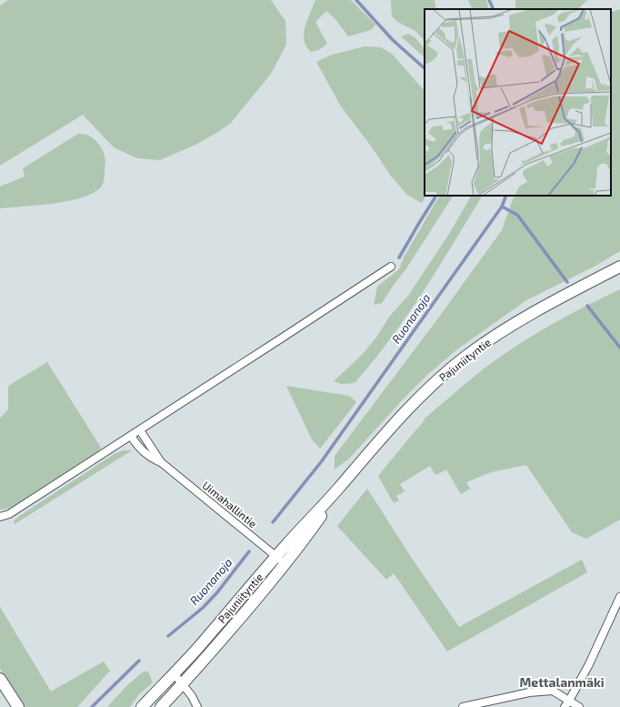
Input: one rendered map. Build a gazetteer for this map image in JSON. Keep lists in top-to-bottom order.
{
  "streets": {
    "street": ["Pajuniityntie", "Uimahallintie"]
  },
  "crossings": [
    ["Pajuniityntie", "Uimahallintie"]
  ],
  "districts": ["Mettalanmäki"],
  "water": ["Ruonanoja"]
}
